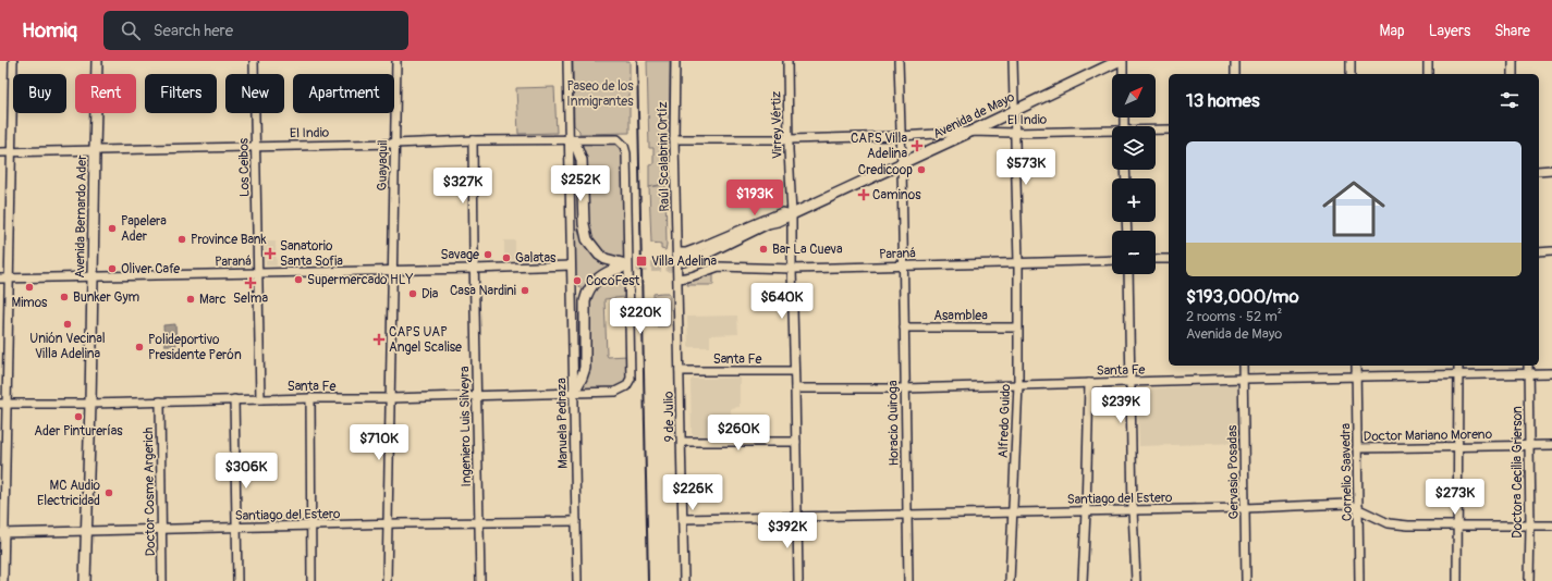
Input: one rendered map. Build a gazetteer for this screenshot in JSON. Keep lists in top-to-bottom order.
{
  "streets": {
    "main road": ["Avenida de Mayo", "Avenida Bernardo Ader"],
    "street": [
      "El Indio",
      "Virrey Vértiz",
      "Raúl Scalabrini Ortíz",
      "Guayaquil",
      "Los Ceibos",
      "Paraná",
      "Asamblea",
      "Santa Fe",
      "9 de Julio",
      "Alfredo Guido",
      "Manuela Pedraza",
      "Horacio Quiroga",
      "Ingeniero Luis Silveyra",
      "Doctor Mariano Moreno",
      "Gervasio Posadas",
      "Cornelio Saavedra",
      "Doctora Cecilia Grierson",
      "Doctor Cosme Argerich",
      "Santiago del Estero"
    ]
  },
  "crossings": [
    ["Avenida de Mayo", "El Indio"],
    ["Avenida de Mayo", "Virrey Vértiz"],
    ["Avenida de Mayo", "Raúl Scalabrini Ortíz"],
    ["Avenida de Mayo", "9 de Julio"],
    ["Avenida de Mayo", "Alfredo Guido"],
    ["Avenida de Mayo", "Horacio Quiroga"],
    ["El Indio", "Virrey Vértiz"],
    ["El Indio", "Raúl Scalabrini Ortíz"],
    ["El Indio", "Guayaquil"],
    ["El Indio", "Los Ceibos"],
    ["El Indio", "Avenida Bernardo Ader"],
    ["El Indio", "Santa Fe"],
    ["El Indio", "Alfredo Guido"],
    ["El Indio", "Manuela Pedraza"],
    ["El Indio", "Horacio Quiroga"],
    ["El Indio", "Ingeniero Luis Silveyra"],
    ["Virrey Vértiz", "Paraná"],
    ["Virrey Vértiz", "Santa Fe"],
    ["Virrey Vértiz", "Santiago del Estero"],
    ["Raúl Scalabrini Ortíz", "9 de Julio"],
    ["Guayaquil", "Paraná"],
    ["Guayaquil", "Santa Fe"],
    ["Guayaquil", "Santiago del Estero"],
    ["Los Ceibos", "Paraná"],
    ["Los Ceibos", "Santa Fe"],
    ["Avenida Bernardo Ader", "Paraná"],
    ["Avenida Bernardo Ader", "Santa Fe"],
    ["Avenida Bernardo Ader", "Santiago del Estero"],
    ["Paraná", "9 de Julio"],
    ["Paraná", "Alfredo Guido"],
    ["Paraná", "Manuela Pedraza"],
    ["Paraná", "Horacio Quiroga"],
    ["Paraná", "Ingeniero Luis Silveyra"],
    ["Asamblea", "Alfredo Guido"],
    ["Asamblea", "Horacio Quiroga"],
    ["Santa Fe", "9 de Julio"],
    ["Santa Fe", "Alfredo Guido"],
    ["Santa Fe", "Manuela Pedraza"],
    ["Santa Fe", "Horacio Quiroga"],
    ["Santa Fe", "Ingeniero Luis Silveyra"],
    ["Santa Fe", "Gervasio Posadas"],
    ["Santa Fe", "Cornelio Saavedra"],
    ["Santa Fe", "Doctora Cecilia Grierson"],
    ["Santa Fe", "Doctor Cosme Argerich"],
    ["9 de Julio", "Santiago del Estero"],
    ["Alfredo Guido", "Santiago del Estero"],
    ["Manuela Pedraza", "Santiago del Estero"],
    ["Horacio Quiroga", "Santiago del Estero"],
    ["Ingeniero Luis Silveyra", "Santiago del Estero"],
    ["Doctor Mariano Moreno", "Cornelio Saavedra"],
    ["Doctor Mariano Moreno", "Doctora Cecilia Grierson"],
    ["Gervasio Posadas", "Santiago del Estero"],
    ["Cornelio Saavedra", "Santiago del Estero"],
    ["Doctora Cecilia Grierson", "Santiago del Estero"],
    ["Doctor Cosme Argerich", "Santiago del Estero"]
  ],
  "parks": ["Paseo de los Inmigrantes"],
  "places": {
    "health": [
      "CAPS Villa Adelina",
      "Caminos",
      "Sanatorio Santa Sofia",
      "Selma",
      "CAPS UAP Angel Scalise"
    ],
    "other": [
      "Credicoop",
      "Papelera Ader",
      "Province Bank",
      "Bar La Cueva",
      "Savage",
      "Galatas",
      "Oliver Cafe",
      "Supermercado HLY",
      "CocoFest",
      "Mimos",
      "Casa Nardini",
      "Dia",
      "Bunker Gym",
      "Marc",
      "Unión Vecinal Villa Adelina",
      "Polideportivo Presidente Perón",
      "Ader Pinturerías",
      "MC Audio Electricidad"
    ],
    "transit": ["Villa Adelina"]
  },
  "north": "top right",
  "page": {
    "header": "Homiq",
    "search": "Search here",
    "nav": ["Map", "Layers", "Share"],
    "map_buttons": ["+", "−"],
    "chip": [
      "Buy",
      "Rent",
      "Filters",
      "New",
      "Apartment"
    ],
    "heading": "13 homes",
    "list": [
      {
        "name": "$193,000/mo",
        "note": "2 rooms · 52 m² · Avenida de Mayo"
      }
    ],
    "price": [
      "$573K",
      "$252K",
      "$327K",
      "$193K",
      "$640K",
      "$220K",
      "$239K",
      "$260K",
      "$710K",
      "$306K",
      "$226K",
      "$273K",
      "$392K"
    ]
  }
}
